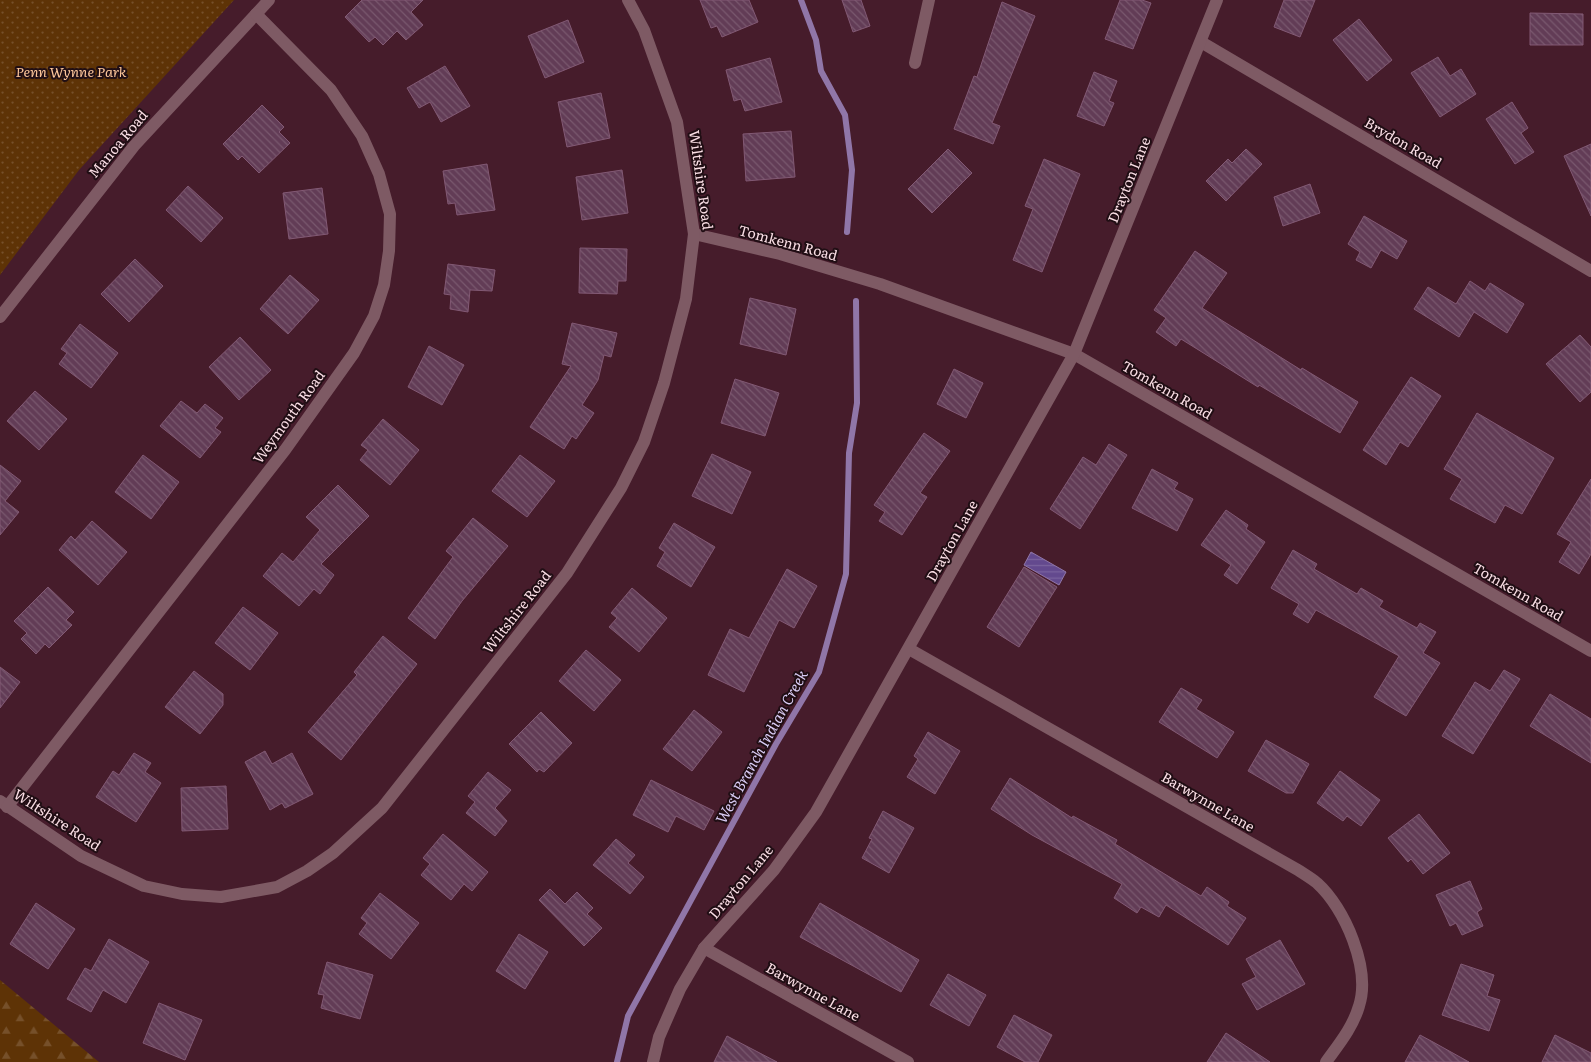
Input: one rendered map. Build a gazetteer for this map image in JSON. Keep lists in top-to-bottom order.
{
  "streets": {
    "street": [
      "Brydon Road",
      "Manoa Road",
      "Wiltshire Road",
      "Drayton Lane",
      "Tomkenn Road",
      "Weymouth Road",
      "Barwynne Lane"
    ]
  },
  "crossings": [
    ["Brydon Road", "Drayton Lane"],
    ["Manoa Road", "Weymouth Road"],
    ["Wiltshire Road", "Tomkenn Road"],
    ["Wiltshire Road", "Weymouth Road"],
    ["Drayton Lane", "Tomkenn Road"],
    ["Drayton Lane", "Barwynne Lane"]
  ],
  "water": ["West Branch Indian Creek"],
  "parks": ["Penn Wynne Park"]
}
